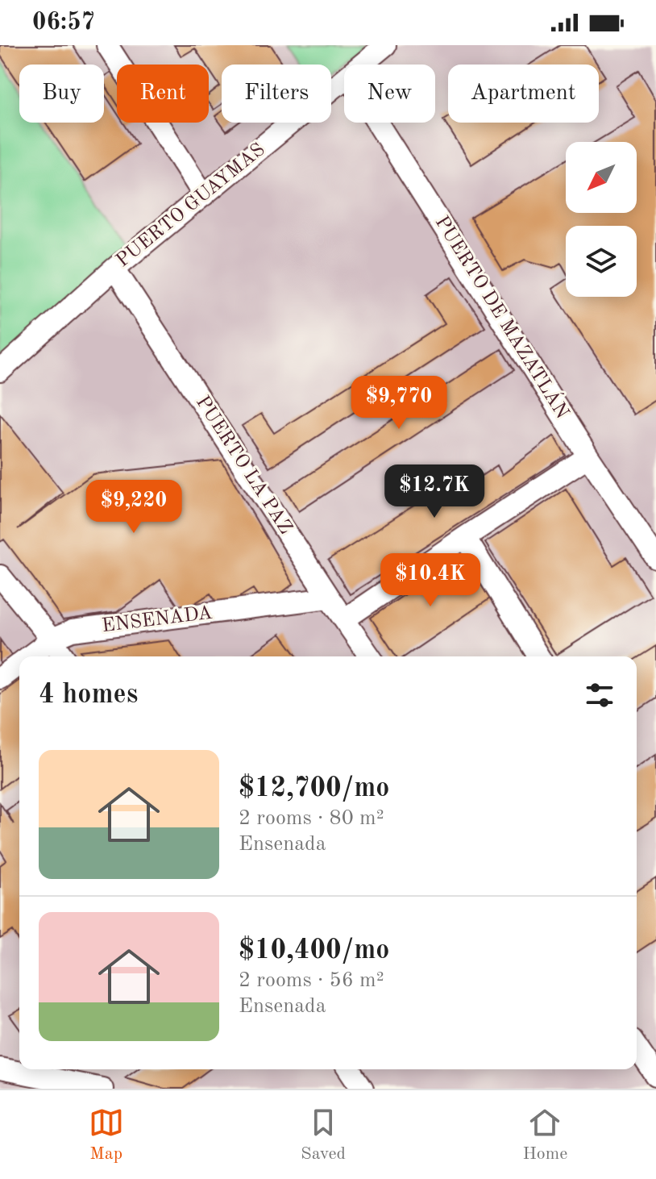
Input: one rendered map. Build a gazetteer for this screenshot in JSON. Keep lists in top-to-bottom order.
{
  "streets": {
    "street": [
      "PUERTO GUAYMAS",
      "PUERTO DE MAZATLÁN",
      "PUERTO LA PAZ",
      "ENSENADA"
    ]
  },
  "crossings": [
    ["PUERTO GUAYMAS", "PUERTO LA PAZ"],
    ["PUERTO LA PAZ", "ENSENADA"]
  ],
  "north": "bottom left",
  "page": {
    "status": "06:57",
    "chip": [
      "Buy",
      "Rent",
      "Filters",
      "New",
      "Apartment"
    ],
    "price": [
      "$9,770",
      "$12.7K",
      "$9,220",
      "$10.4K"
    ],
    "heading": "4 homes",
    "list": [
      {
        "name": "$12,700/mo",
        "note": "2 rooms · 80 m² · Ensenada"
      },
      {
        "name": "$10,400/mo",
        "note": "2 rooms · 56 m² · Ensenada"
      }
    ],
    "tabs": ["Map", "Saved", "Home"]
  }
}
